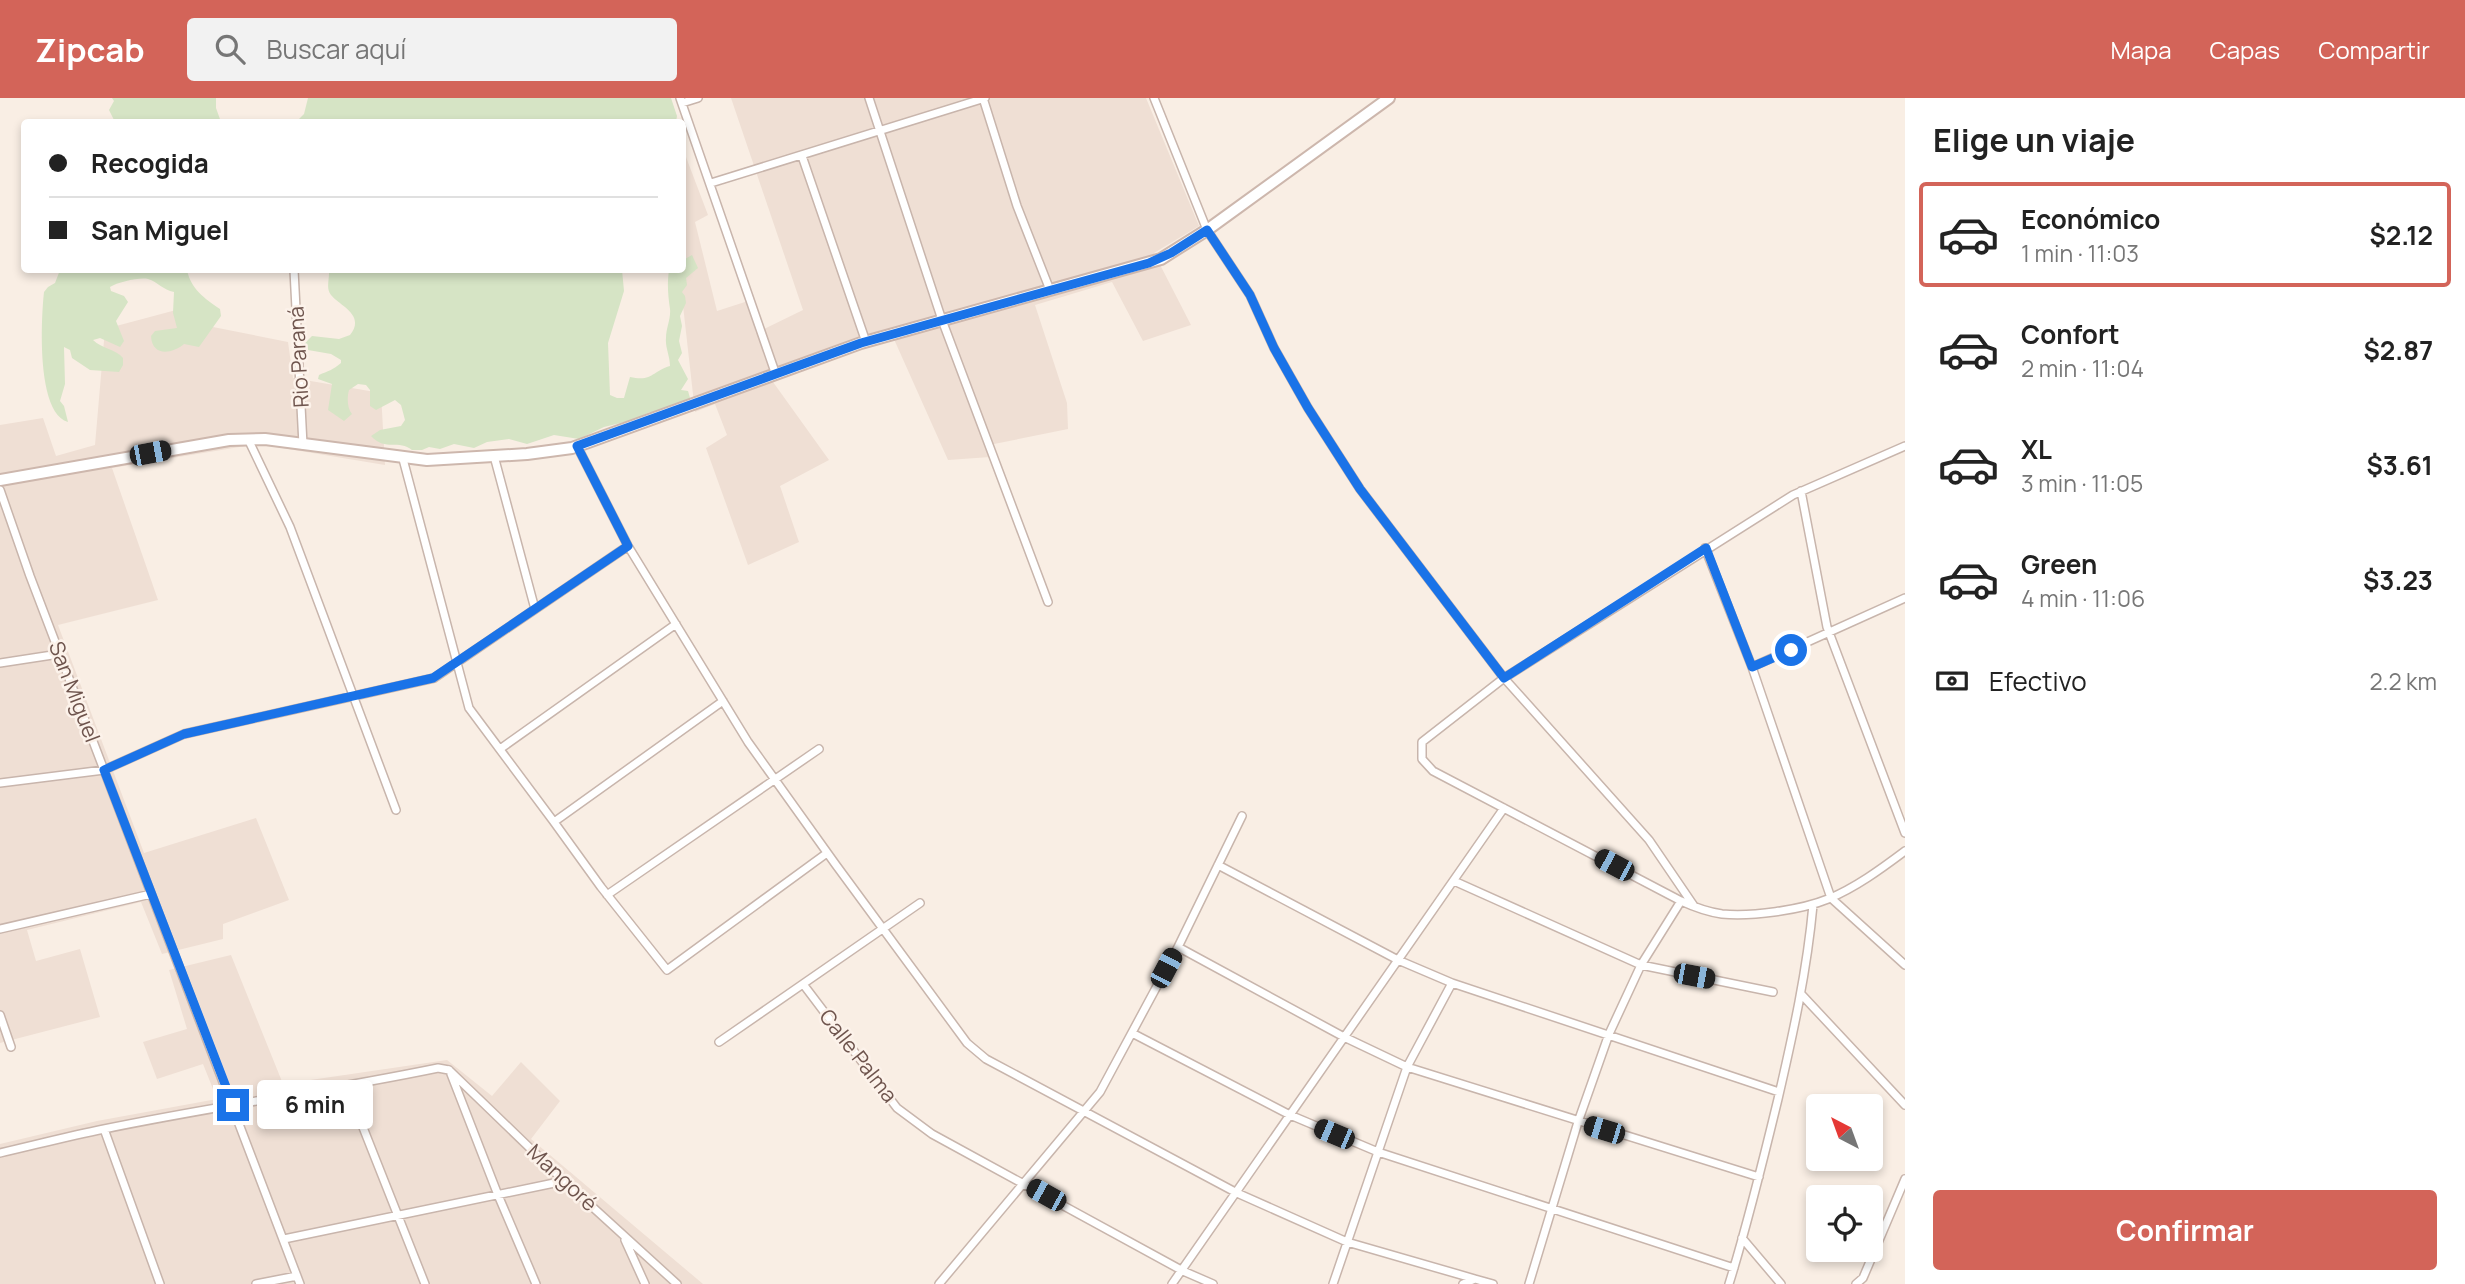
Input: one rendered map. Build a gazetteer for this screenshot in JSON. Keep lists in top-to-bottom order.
{
  "streets": {
    "street": [
      "Rio Paraná",
      "San Miguel",
      "Calle Palma",
      "Mangoré"
    ]
  },
  "north": "top left",
  "page": {
    "header": "Zipcab",
    "search": "Buscar aquí",
    "nav": ["Mapa", "Capas", "Compartir"],
    "heading": "Elige un viaje",
    "banner": ["Recogida", "San Miguel"],
    "list": [
      {
        "name": "Económico",
        "note": "1 min · 11:03",
        "value": "$2.12"
      },
      {
        "name": "Confort",
        "note": "2 min · 11:04",
        "value": "$2.87"
      },
      {
        "name": "XL",
        "note": "3 min · 11:05",
        "value": "$3.61"
      },
      {
        "name": "Green",
        "note": "4 min · 11:06",
        "value": "$3.23"
      }
    ],
    "pay": ["Efectivo", "2.2 km"],
    "bubble": "6 min",
    "buttons": "Confirmar"
  }
}
